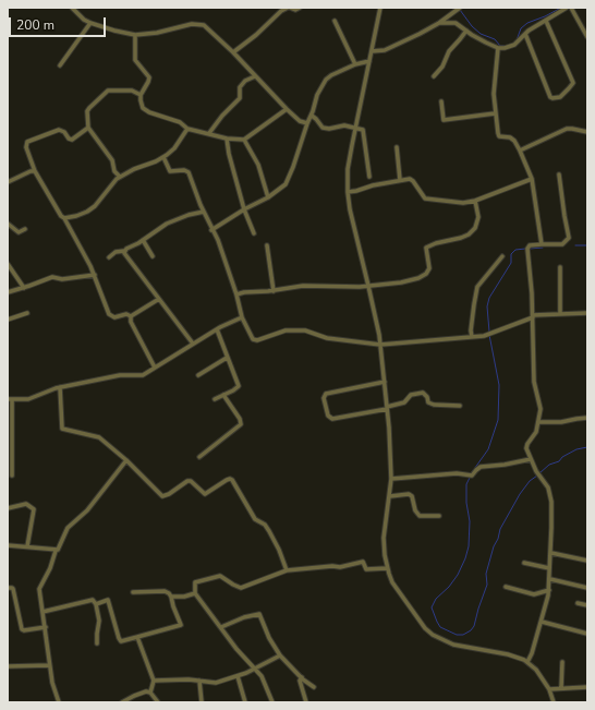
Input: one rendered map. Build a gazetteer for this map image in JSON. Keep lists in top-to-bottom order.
{
  "scale_bar": "200 m"
}
